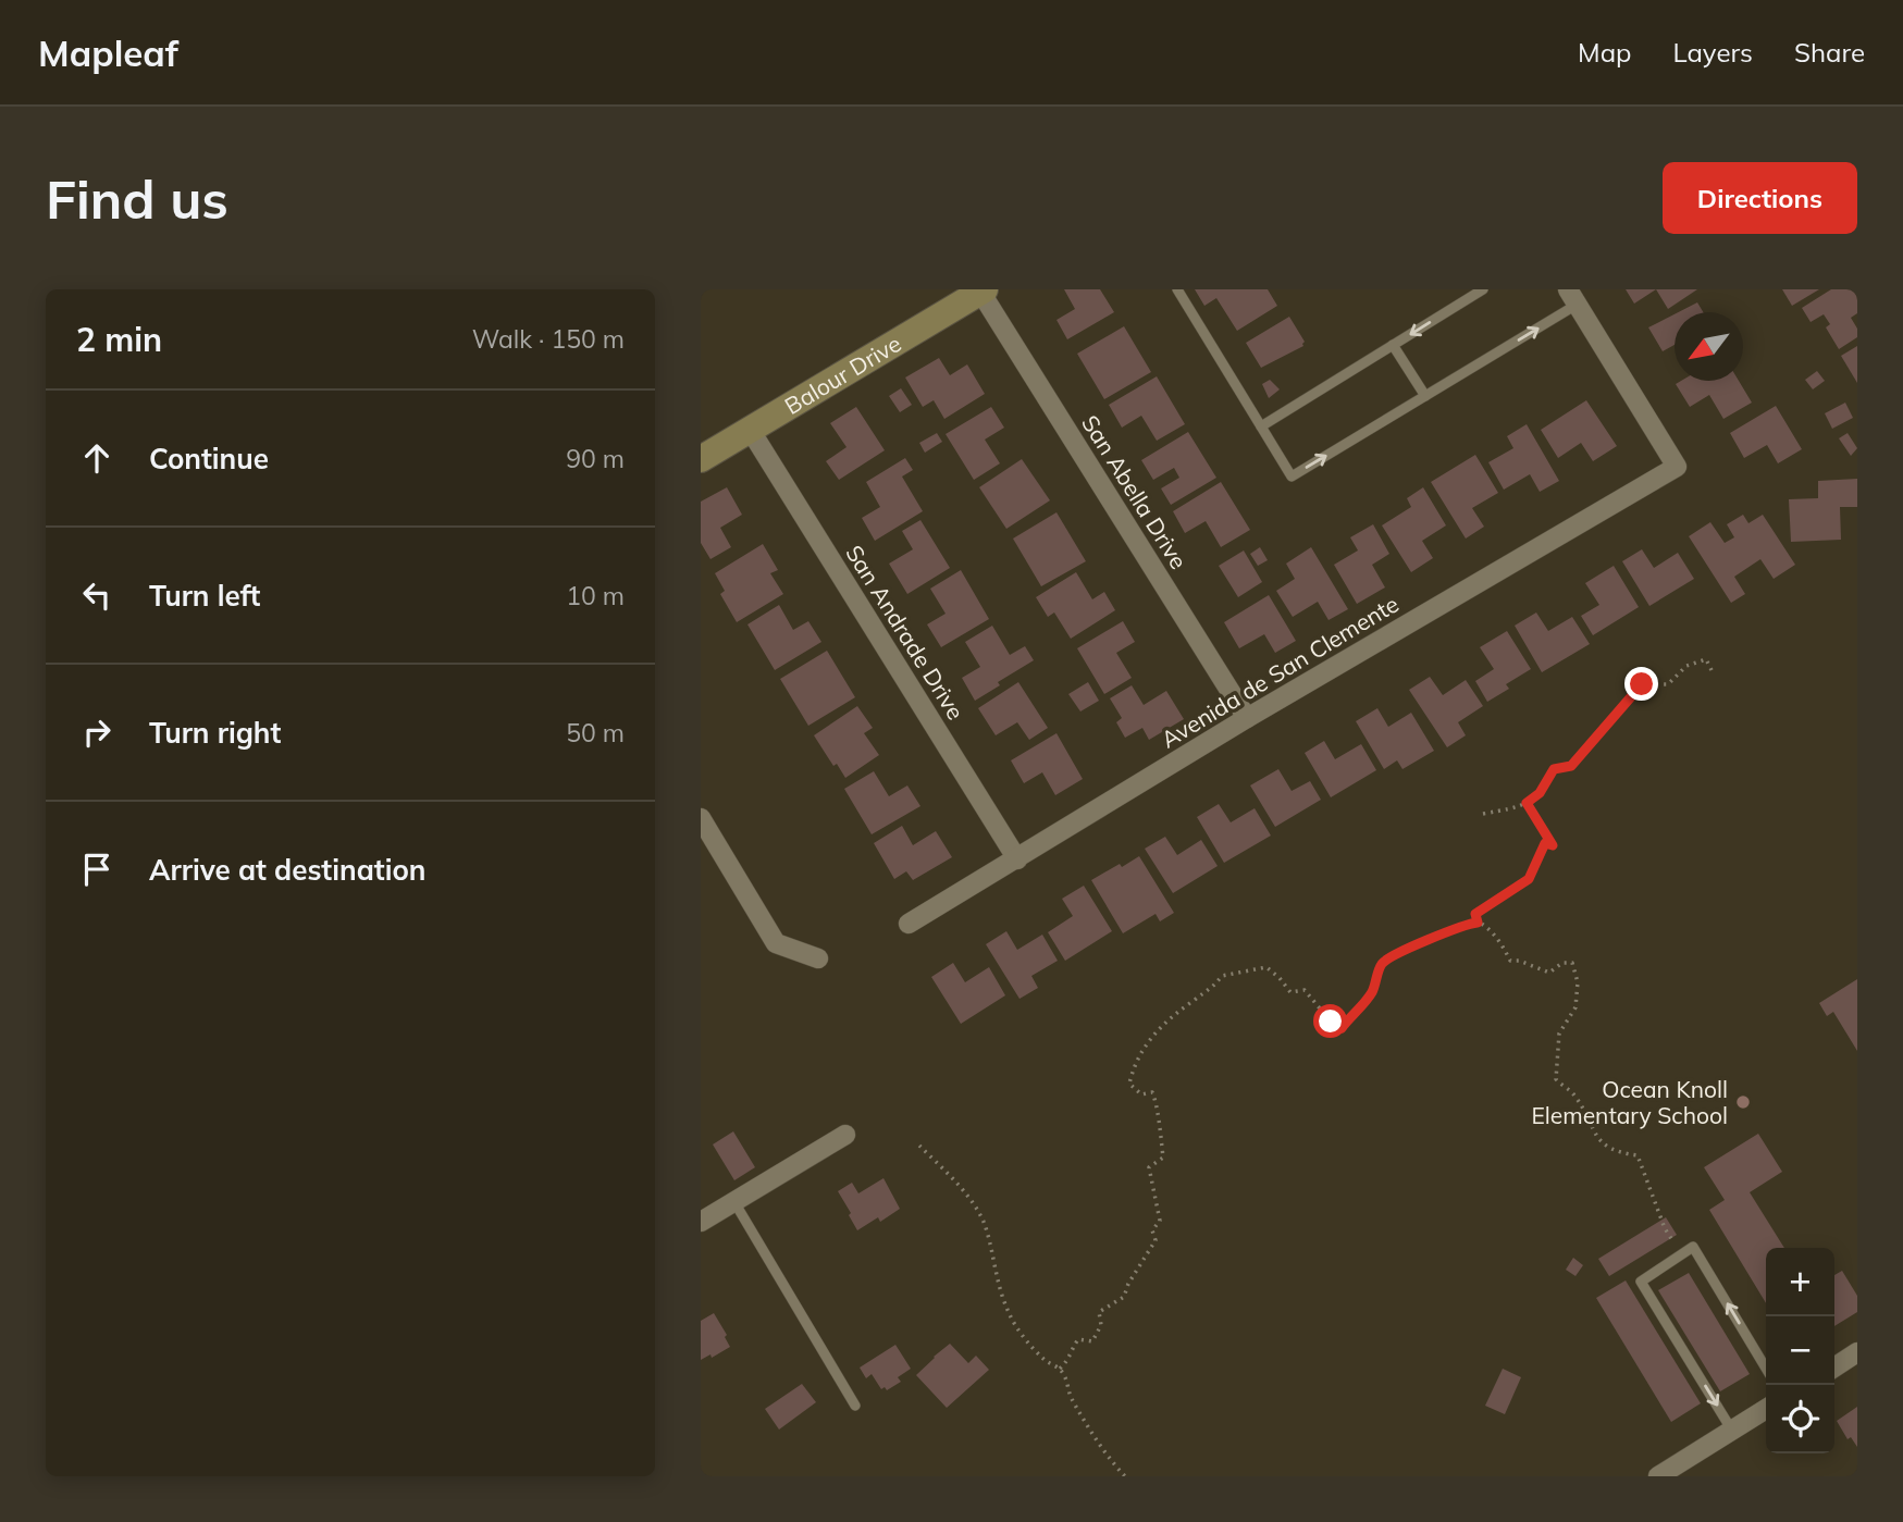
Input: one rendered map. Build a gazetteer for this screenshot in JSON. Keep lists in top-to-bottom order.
{
  "streets": {
    "street": [
      "Balour Drive",
      "San Abella Drive",
      "San Andrade Drive",
      "Avenida de San Clemente"
    ]
  },
  "crossings": [
    ["Balour Drive", "San Abella Drive"],
    ["Balour Drive", "San Andrade Drive"],
    ["San Abella Drive", "Avenida de San Clemente"],
    ["San Andrade Drive", "Avenida de San Clemente"]
  ],
  "places": ["Ocean Knoll Elementary School"],
  "north": "bottom left",
  "page": {
    "header": "Mapleaf",
    "nav": ["Map", "Layers", "Share"],
    "buttons": "Directions",
    "title": "Find us",
    "heading": ["2 min", "Walk · 150 m"],
    "list": [
      ["Continue", "90 m"],
      ["Turn left", "10 m"],
      ["Turn right", "50 m"],
      "Arrive at destination"
    ],
    "map_buttons": ["+", "−"]
  }
}
